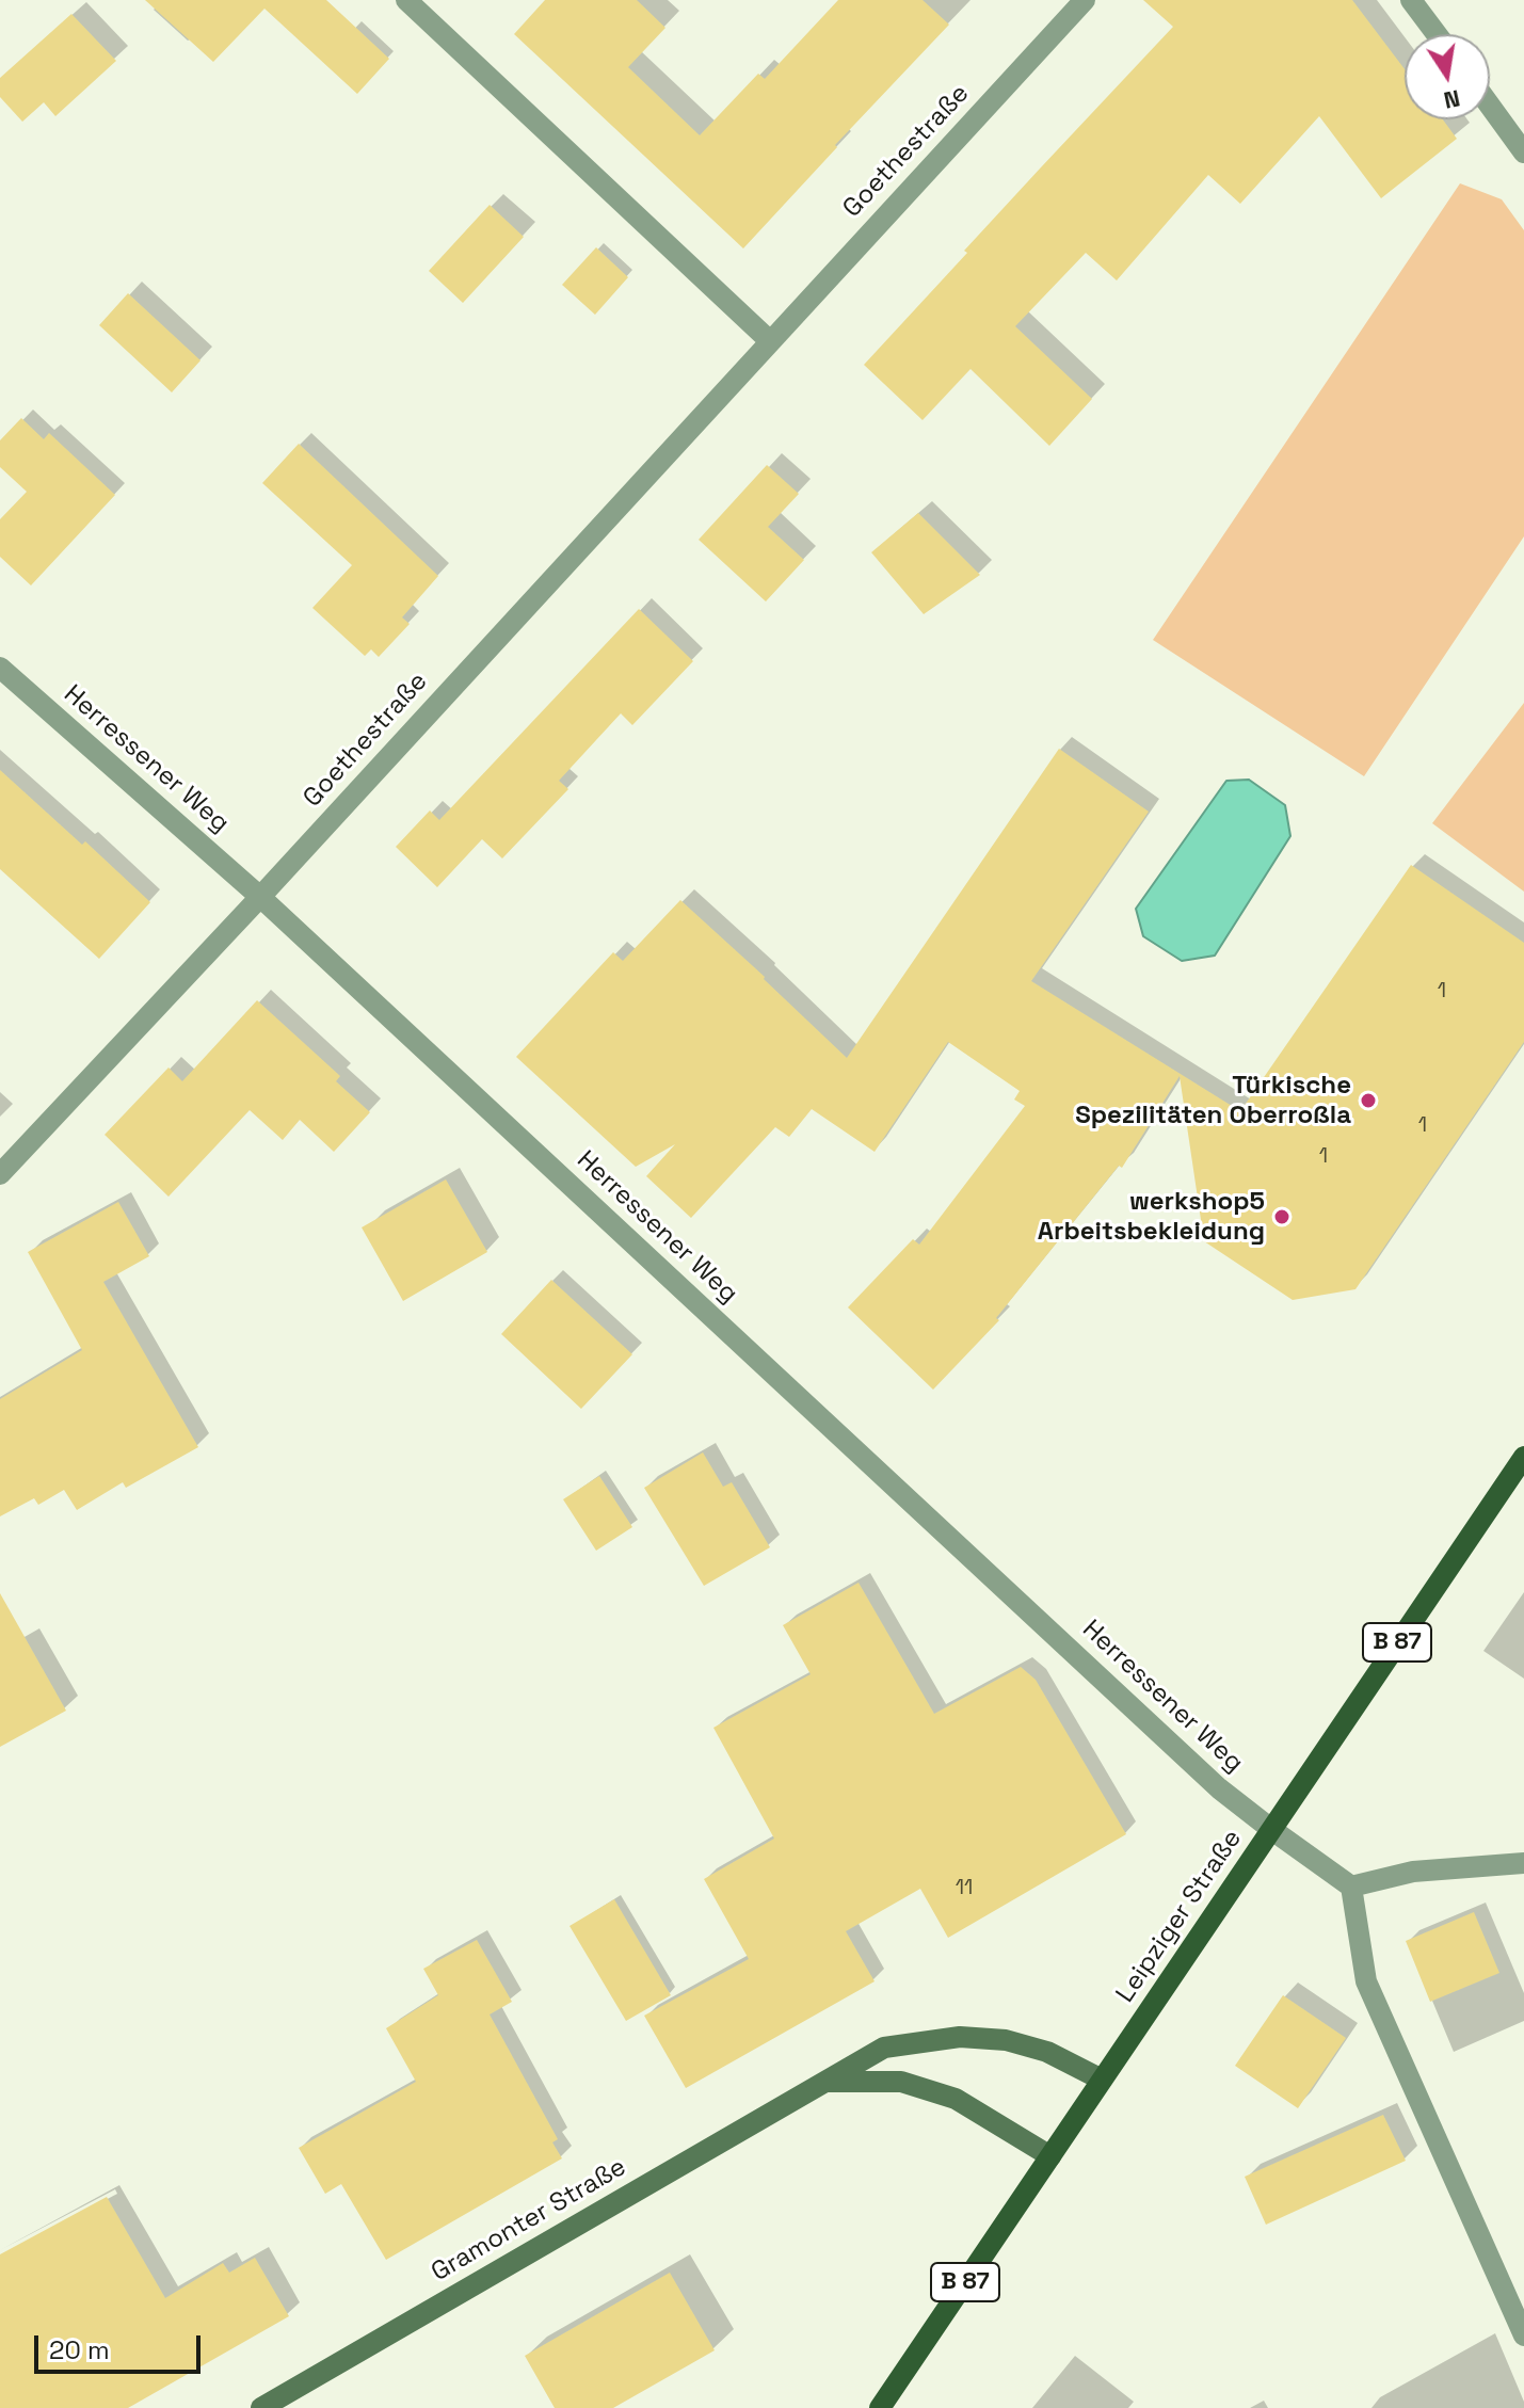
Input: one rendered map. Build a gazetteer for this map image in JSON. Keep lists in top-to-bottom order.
{
  "streets": {
    "main road": ["B 87", "Leipziger Straße"],
    "street": ["Goethestraße", "Herressener Weg", "Gramonter Straße"]
  },
  "crossings": [
    ["Goethestraße", "Herressener Weg"],
    ["Herressener Weg", "Leipziger Straße"],
    ["Leipziger Straße", "Gramonter Straße"]
  ],
  "places": ["Türkische Spezilitäten Oberroßla", "werkshop5 Arbeitsbekleidung"],
  "house_numbers": [
    "1",
    "1",
    "1",
    "11"
  ],
  "scale_bar": "20 m",
  "north": "bottom"
}
